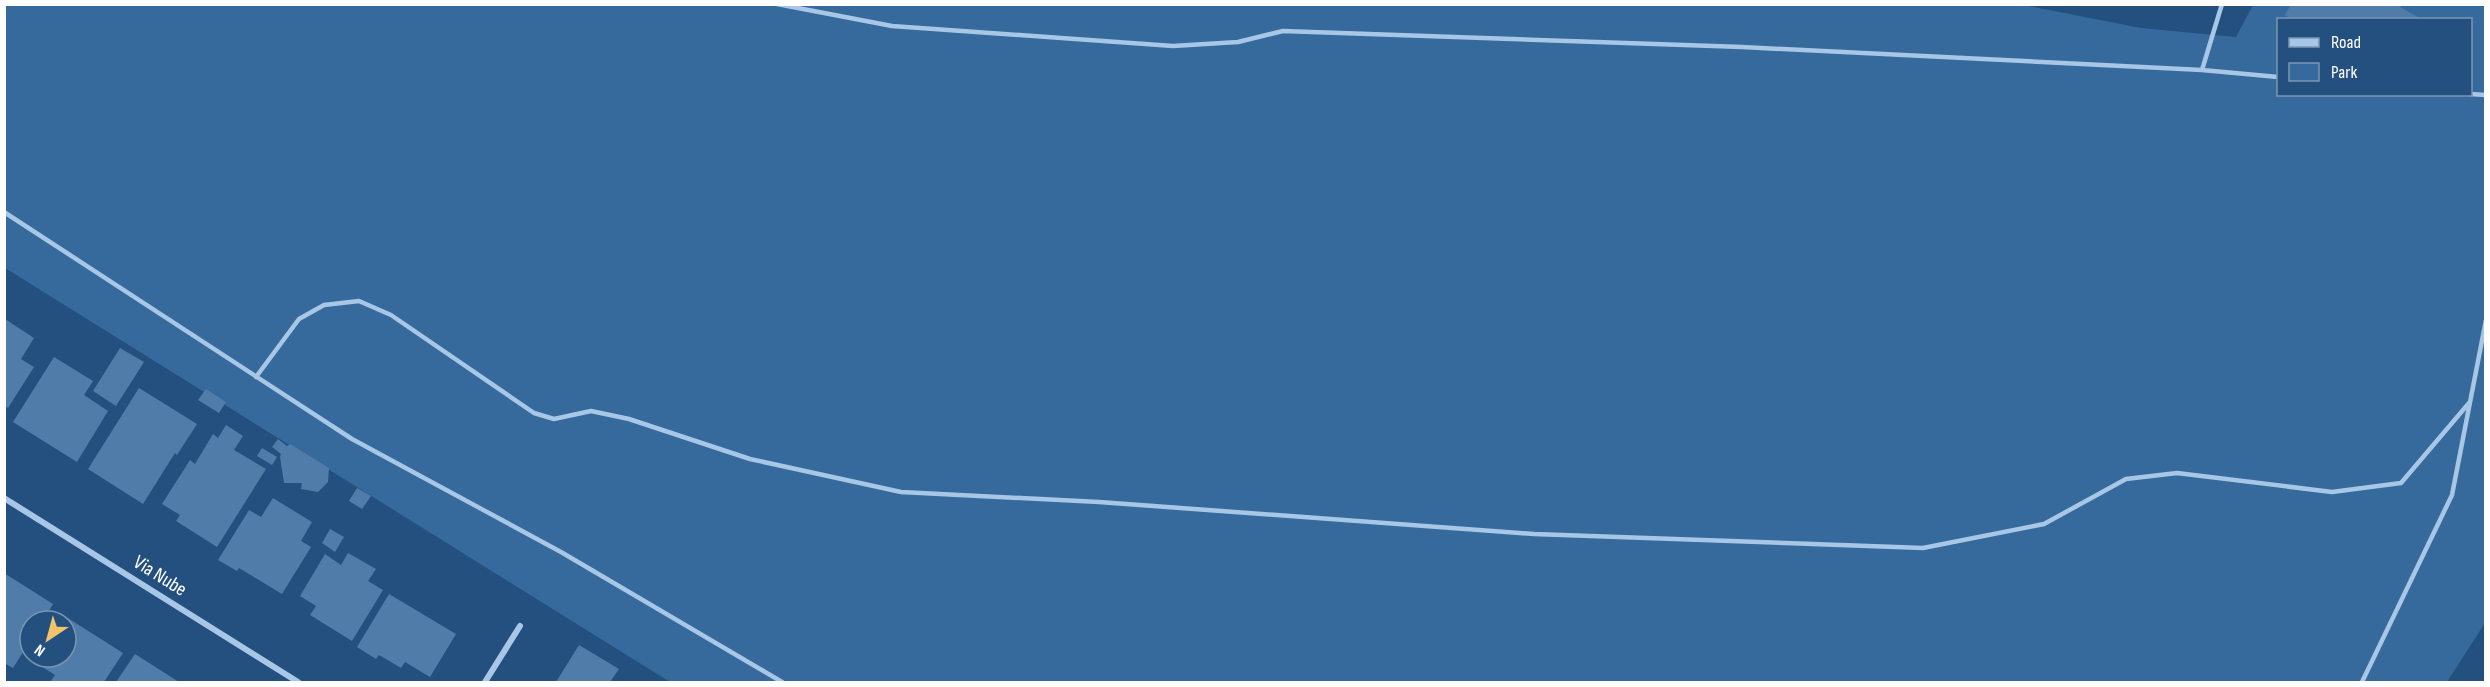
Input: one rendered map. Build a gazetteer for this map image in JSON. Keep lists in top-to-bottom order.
{
  "streets": {
    "street": ["Via Nube"]
  },
  "legend": ["Road", "Park"],
  "north": "bottom left"
}
